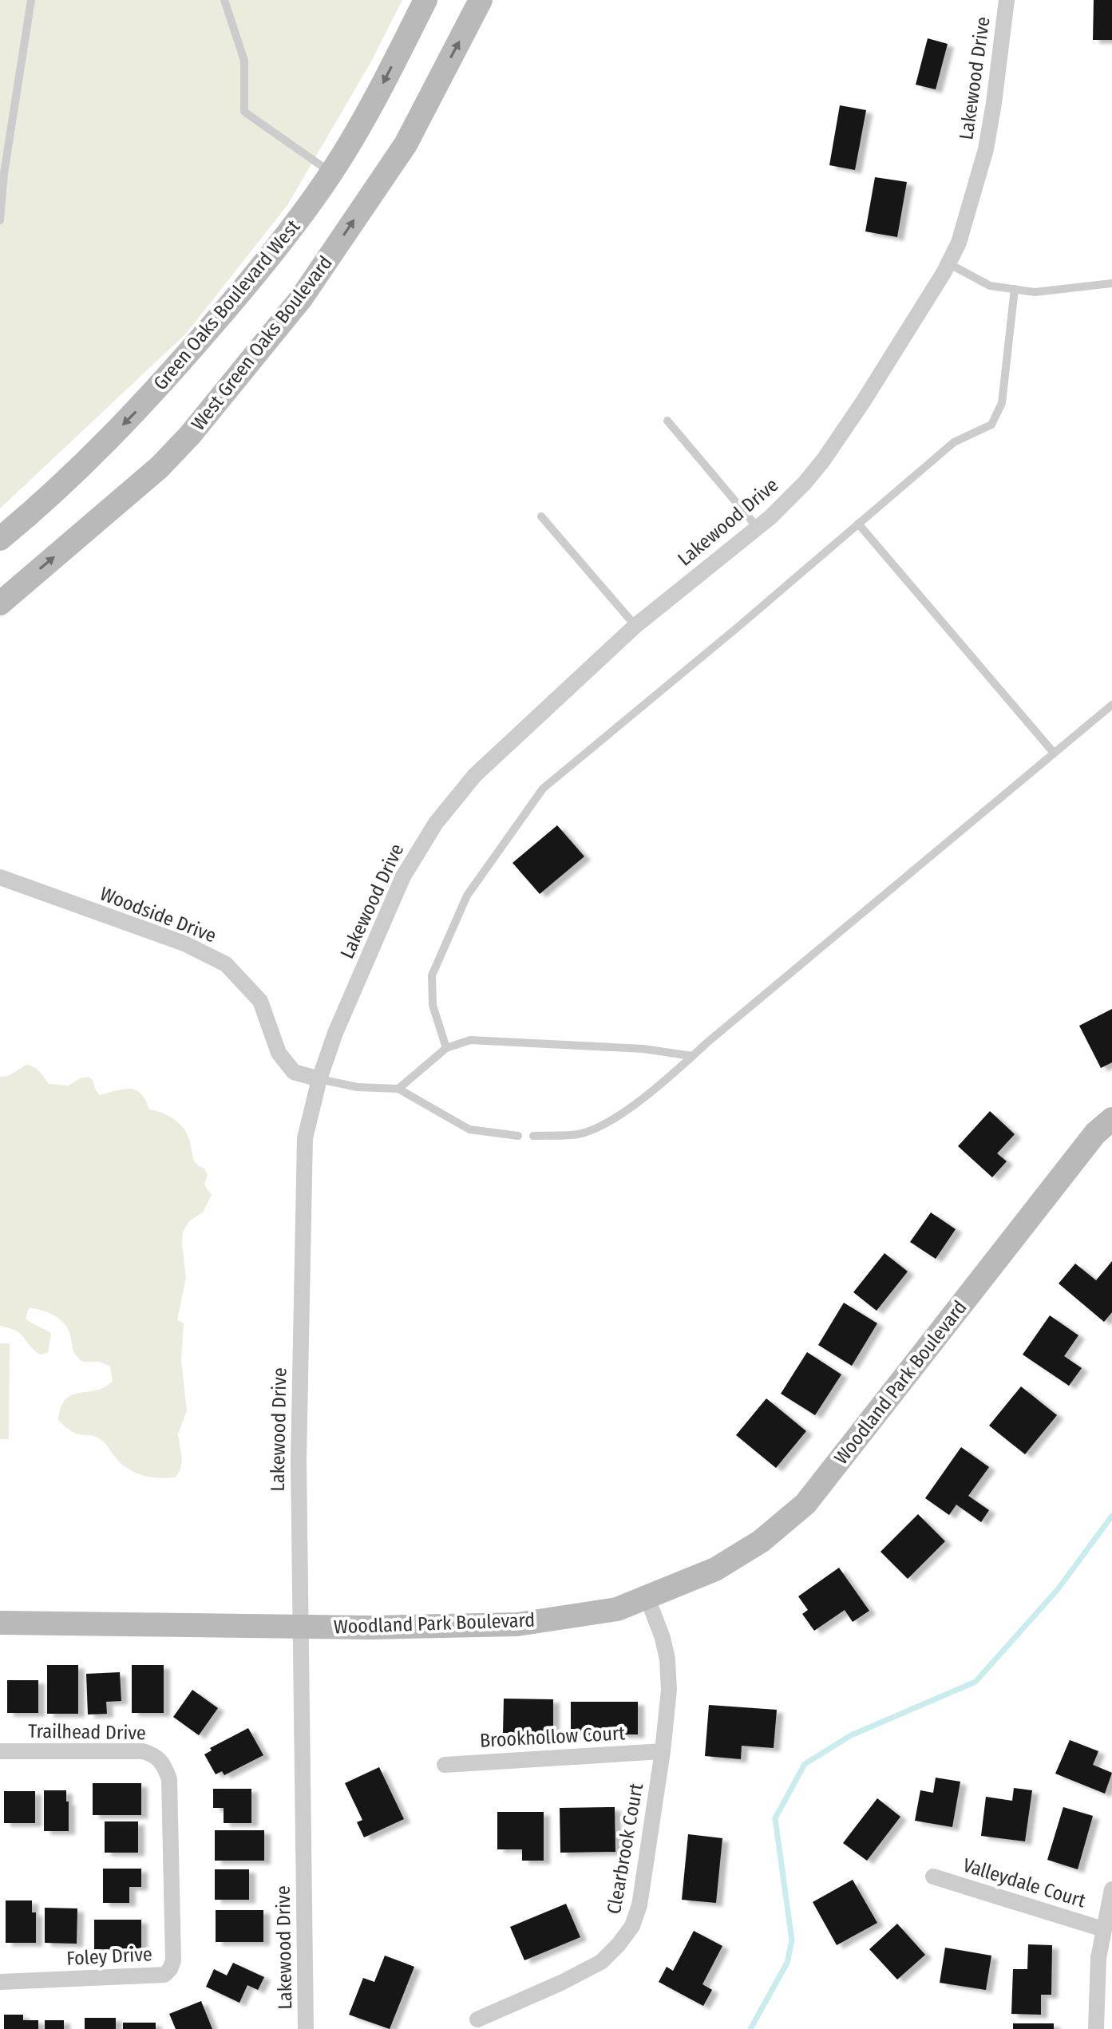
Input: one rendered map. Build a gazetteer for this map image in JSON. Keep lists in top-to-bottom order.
{
  "streets": {
    "main road": ["Green Oaks Boulevard West", "West Green Oaks Boulevard", "Woodland Park Boulevard"],
    "street": [
      "Lakewood Drive",
      "Woodside Drive",
      "Trailhead Drive",
      "Brookhollow Court",
      "Clearbrook Court",
      "Valleydale Court",
      "Foley Drive"
    ]
  },
  "crossings": [
    ["Lakewood Drive", "Woodside Drive"],
    ["Lakewood Drive", "Woodland Park Boulevard"],
    ["Woodland Park Boulevard", "Clearbrook Court"],
    ["Trailhead Drive", "Foley Drive"],
    ["Brookhollow Court", "Clearbrook Court"]
  ],
  "one_way": ["Green Oaks Boulevard West", "West Green Oaks Boulevard"]
}
